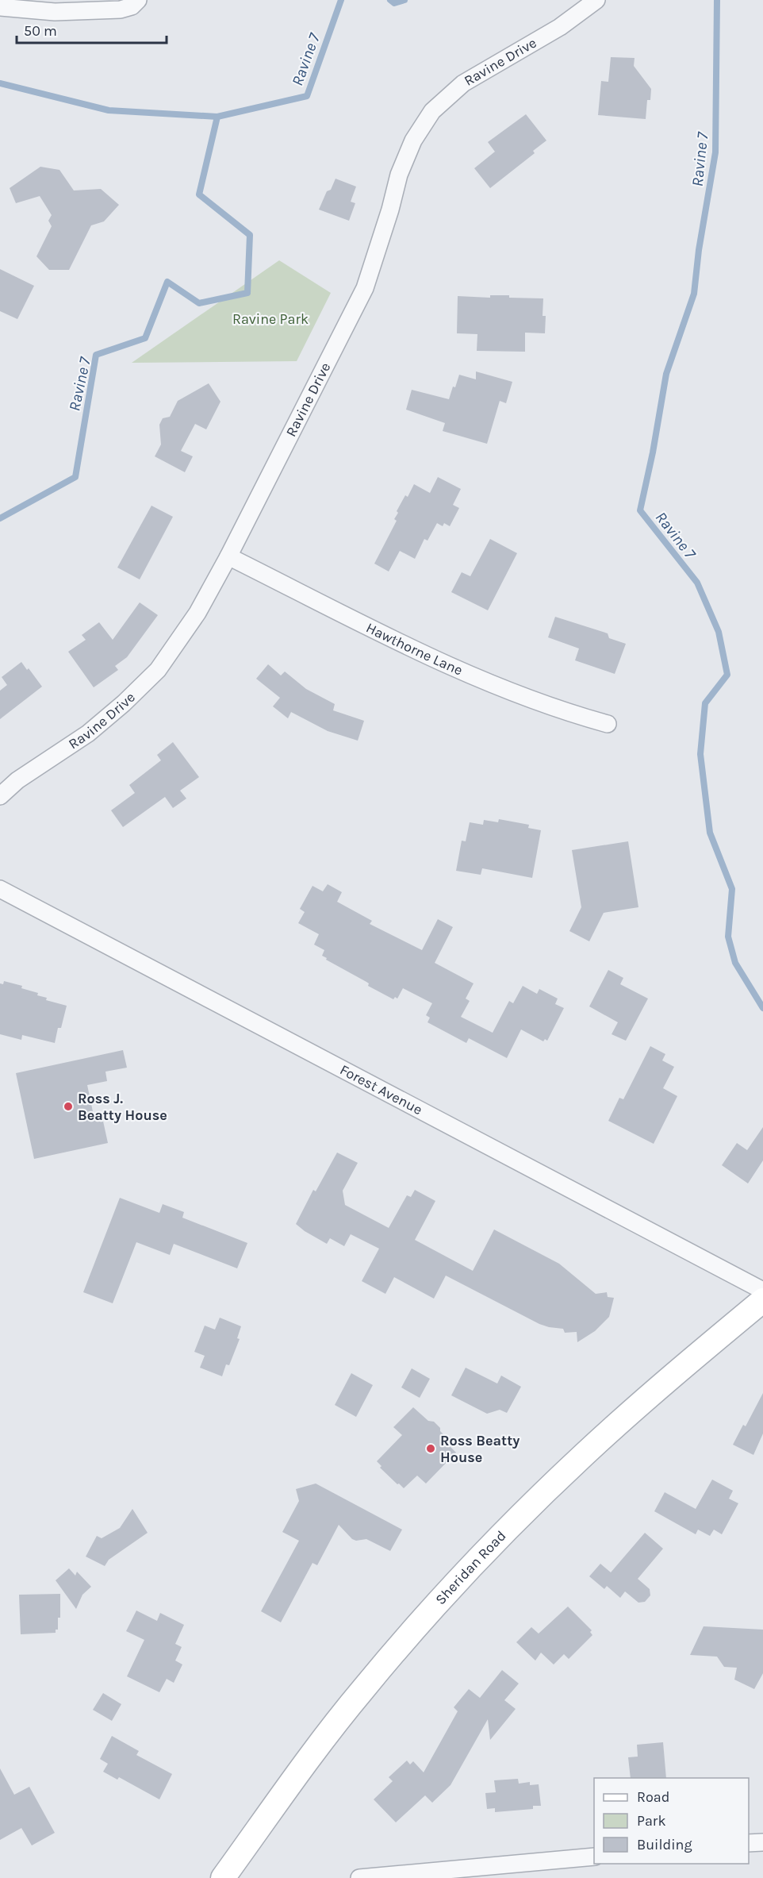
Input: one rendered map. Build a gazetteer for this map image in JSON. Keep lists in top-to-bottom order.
{
  "streets": {
    "street": [
      "Ravine Drive",
      "Hawthorne Lane",
      "Forest Avenue",
      "Sheridan Road"
    ]
  },
  "crossings": [
    ["Ravine Drive", "Hawthorne Lane"]
  ],
  "water": ["Ravine 7"],
  "parks": ["Ravine Park"],
  "places": ["Ross J. Beatty House", "Ross Beatty House"],
  "legend": ["Road", "Park", "Building"],
  "scale_bar": "50 m"
}
